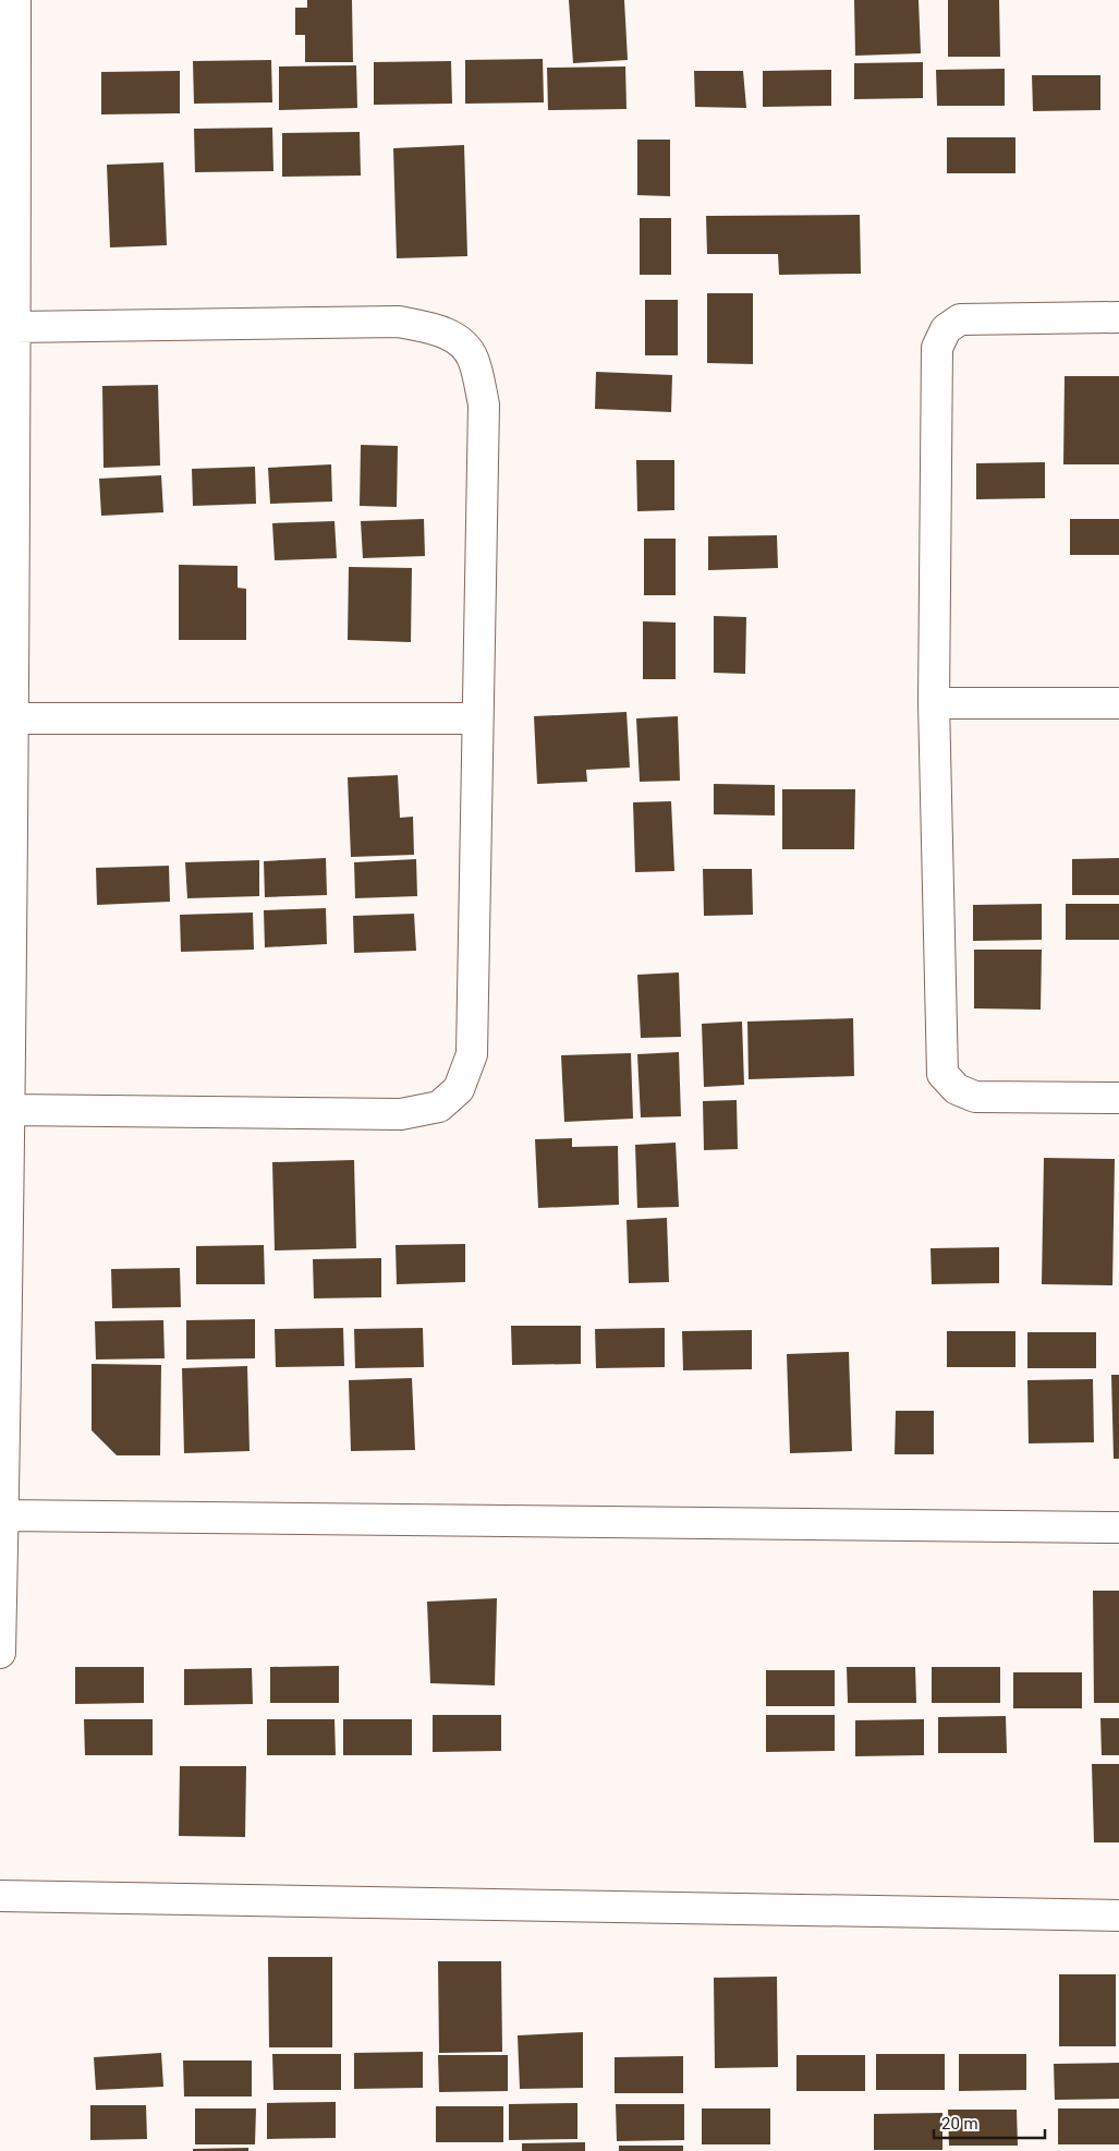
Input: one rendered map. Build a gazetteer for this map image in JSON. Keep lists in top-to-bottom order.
{
  "scale_bar": "20 m"
}
